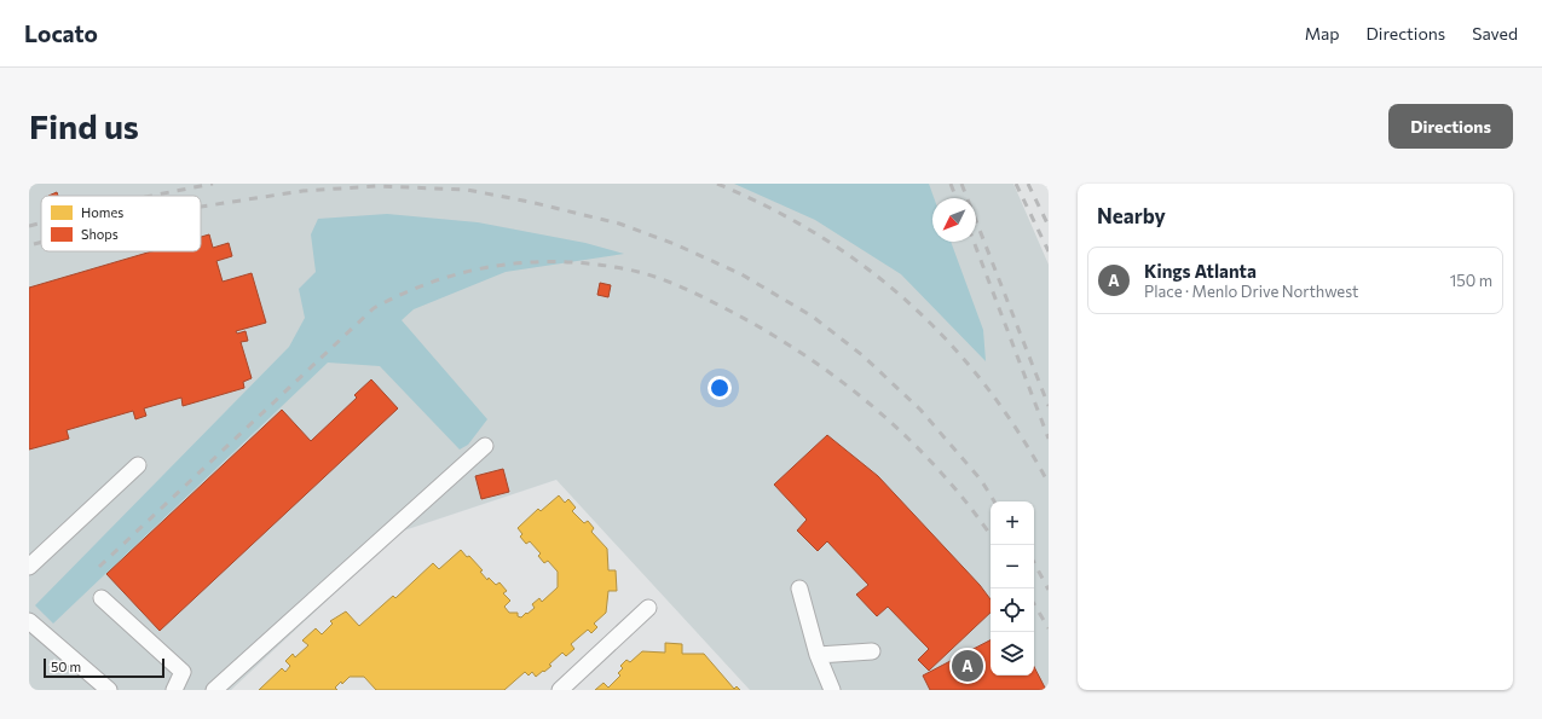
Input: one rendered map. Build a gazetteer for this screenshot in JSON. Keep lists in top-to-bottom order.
{
  "legend": ["Homes", "Shops"],
  "scale_bar": "50 m",
  "north": "bottom left",
  "page": {
    "header": "Locato",
    "nav": ["Map", "Directions", "Saved"],
    "buttons": "Directions",
    "title": "Find us",
    "heading": "Nearby",
    "list": [
      {
        "mark": "A",
        "name": "Kings Atlanta",
        "note": "Place · Menlo Drive Northwest",
        "value": "150 m"
      }
    ],
    "map_buttons": ["+", "−"],
    "pins": "A",
    "scale": "50 m"
  }
}
